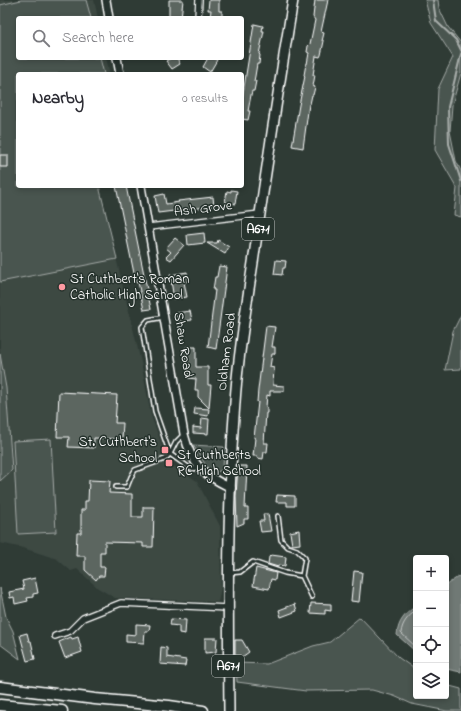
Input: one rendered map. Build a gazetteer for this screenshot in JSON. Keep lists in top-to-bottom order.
{
  "streets": {
    "main road": ["A671", "Oldham Road"],
    "street": ["Ash Grove", "Shaw Road"]
  },
  "crossings": [
    ["Ash Grove", "Shaw Road"],
    ["Ash Grove", "Oldham Road"],
    ["Shaw Road", "Oldham Road"]
  ],
  "places": {
    "other": ["St Cuthbert's Roman Catholic High School"],
    "transit": ["St. Cuthbert's School", "St Cuthberts RC High School"]
  },
  "page": {
    "search": "Search here",
    "heading": ["Nearby", "0 results"],
    "map_buttons": ["+", "−"]
  }
}
